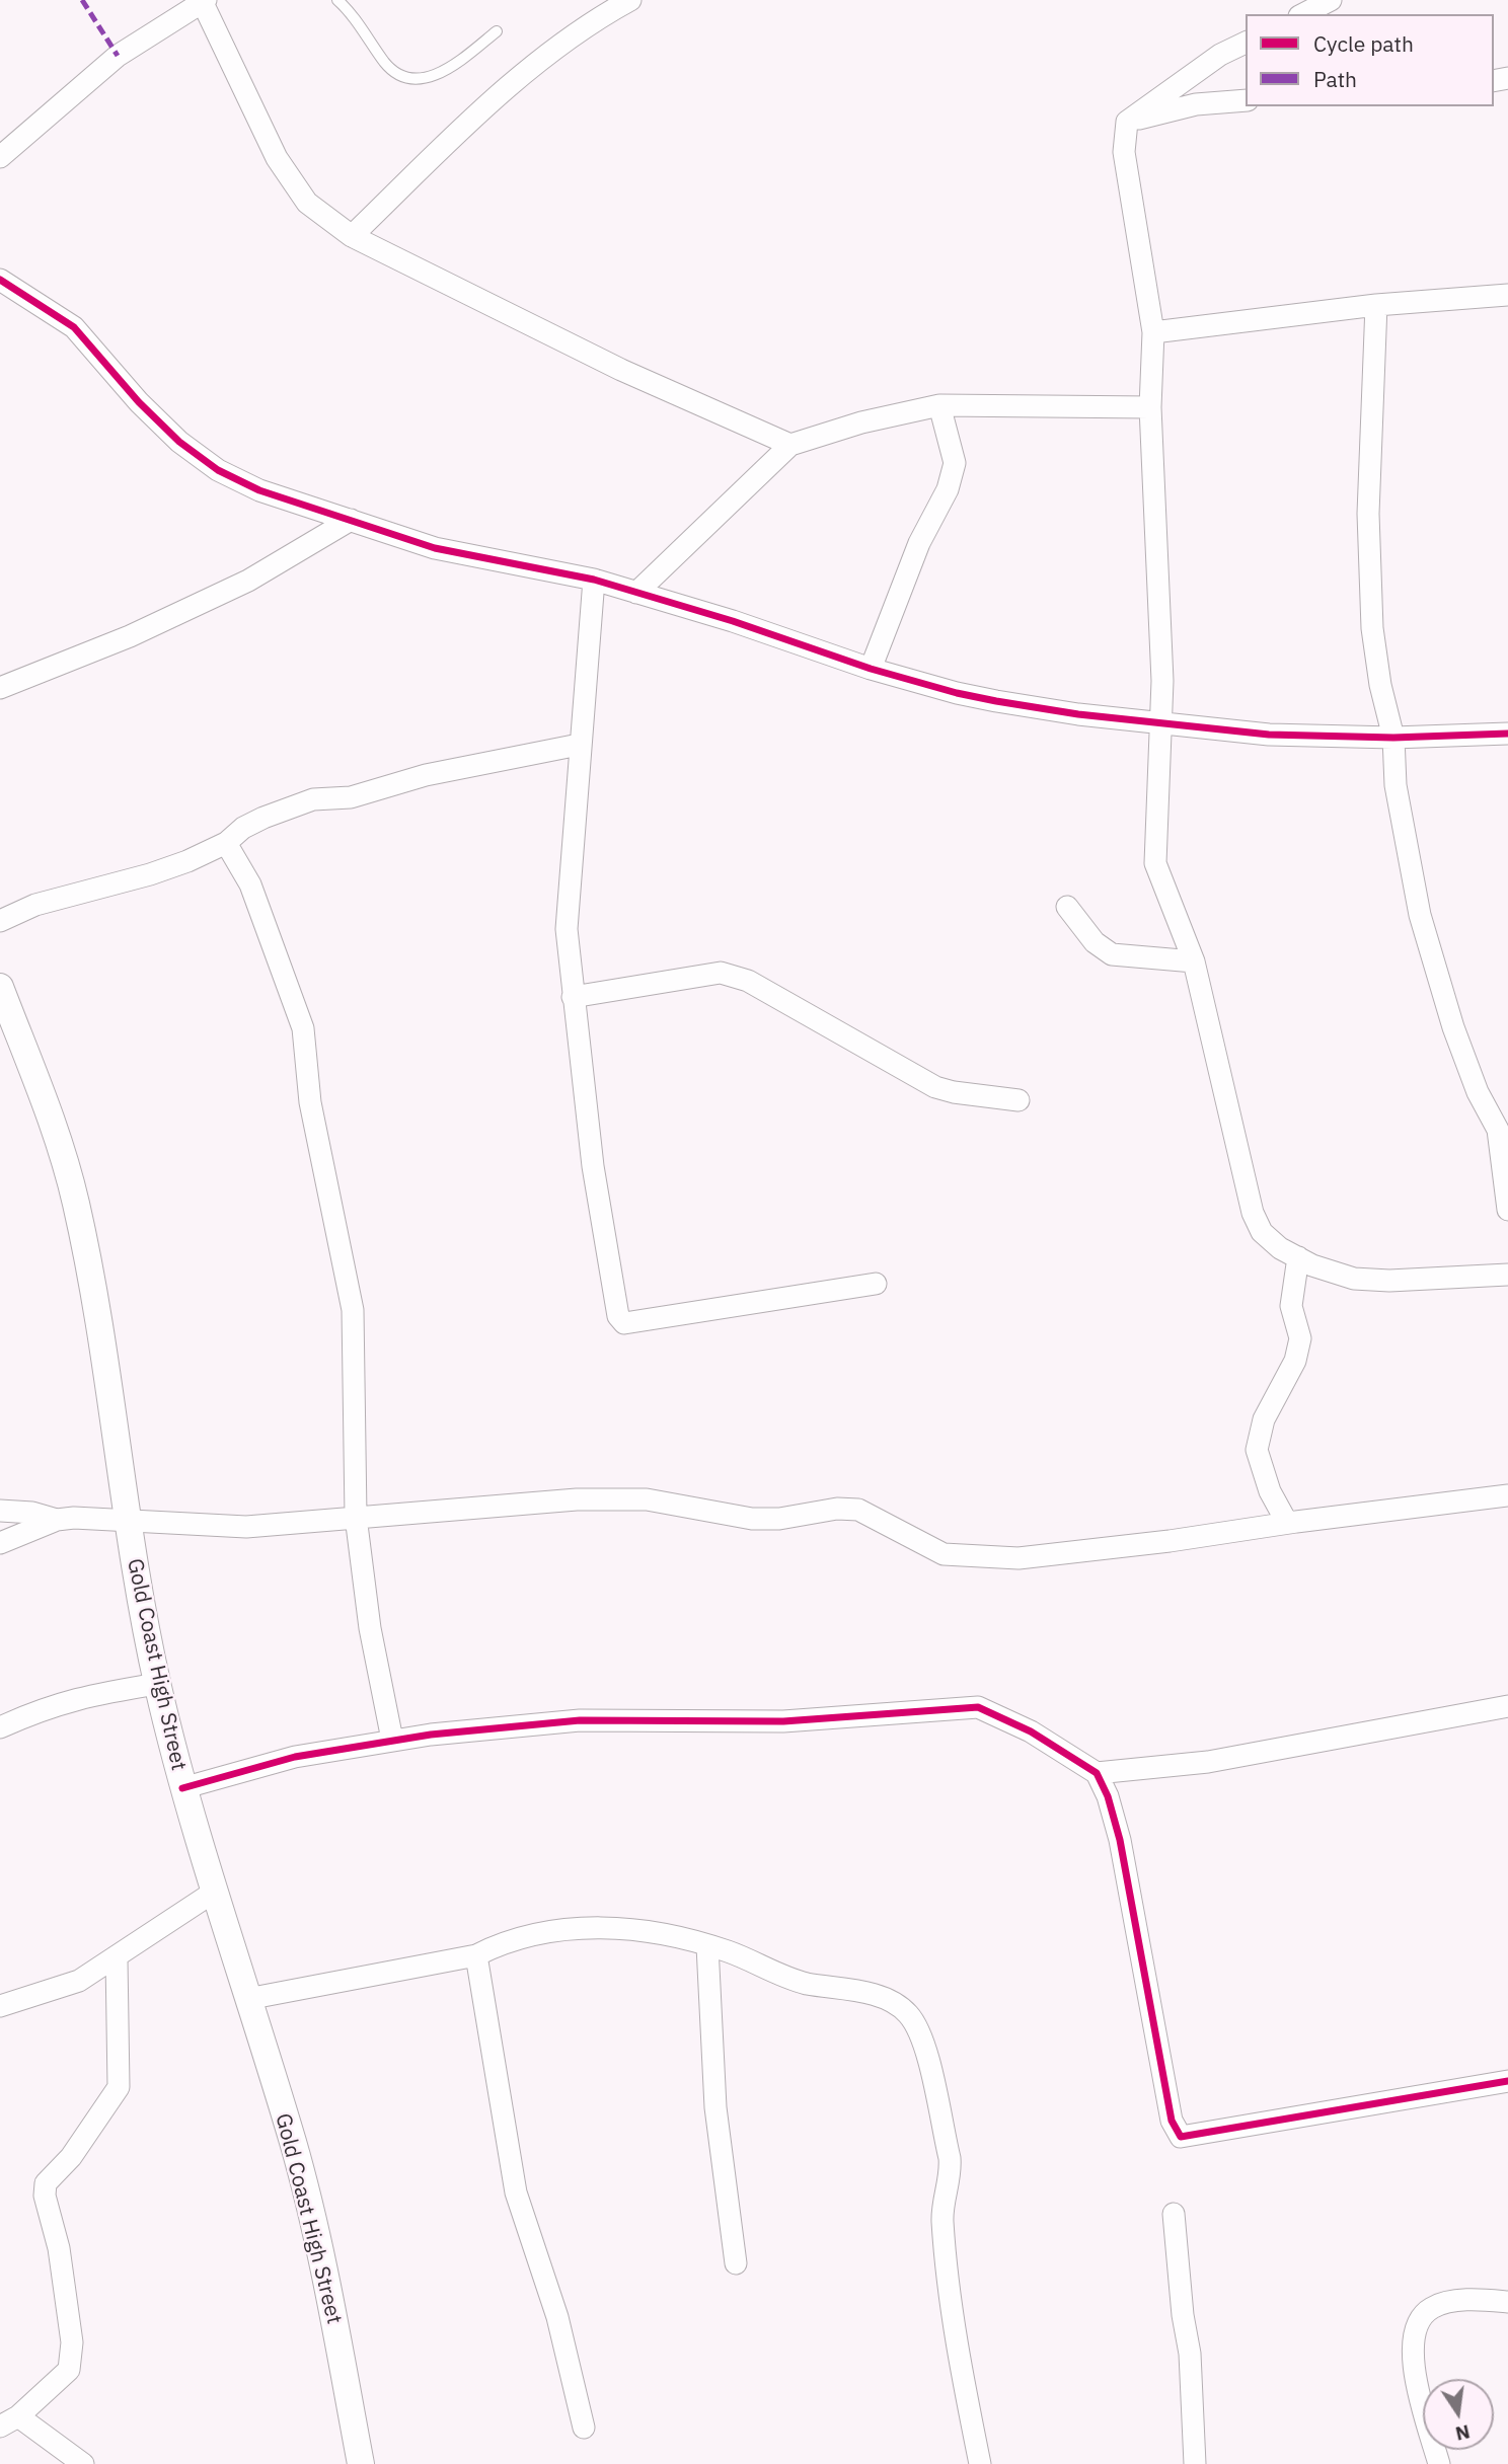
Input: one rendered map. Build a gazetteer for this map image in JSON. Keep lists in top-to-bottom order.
{
  "streets": {
    "street": ["Gold Coast High Street"]
  },
  "legend": ["Cycle path", "Path"],
  "north": "bottom"
}
